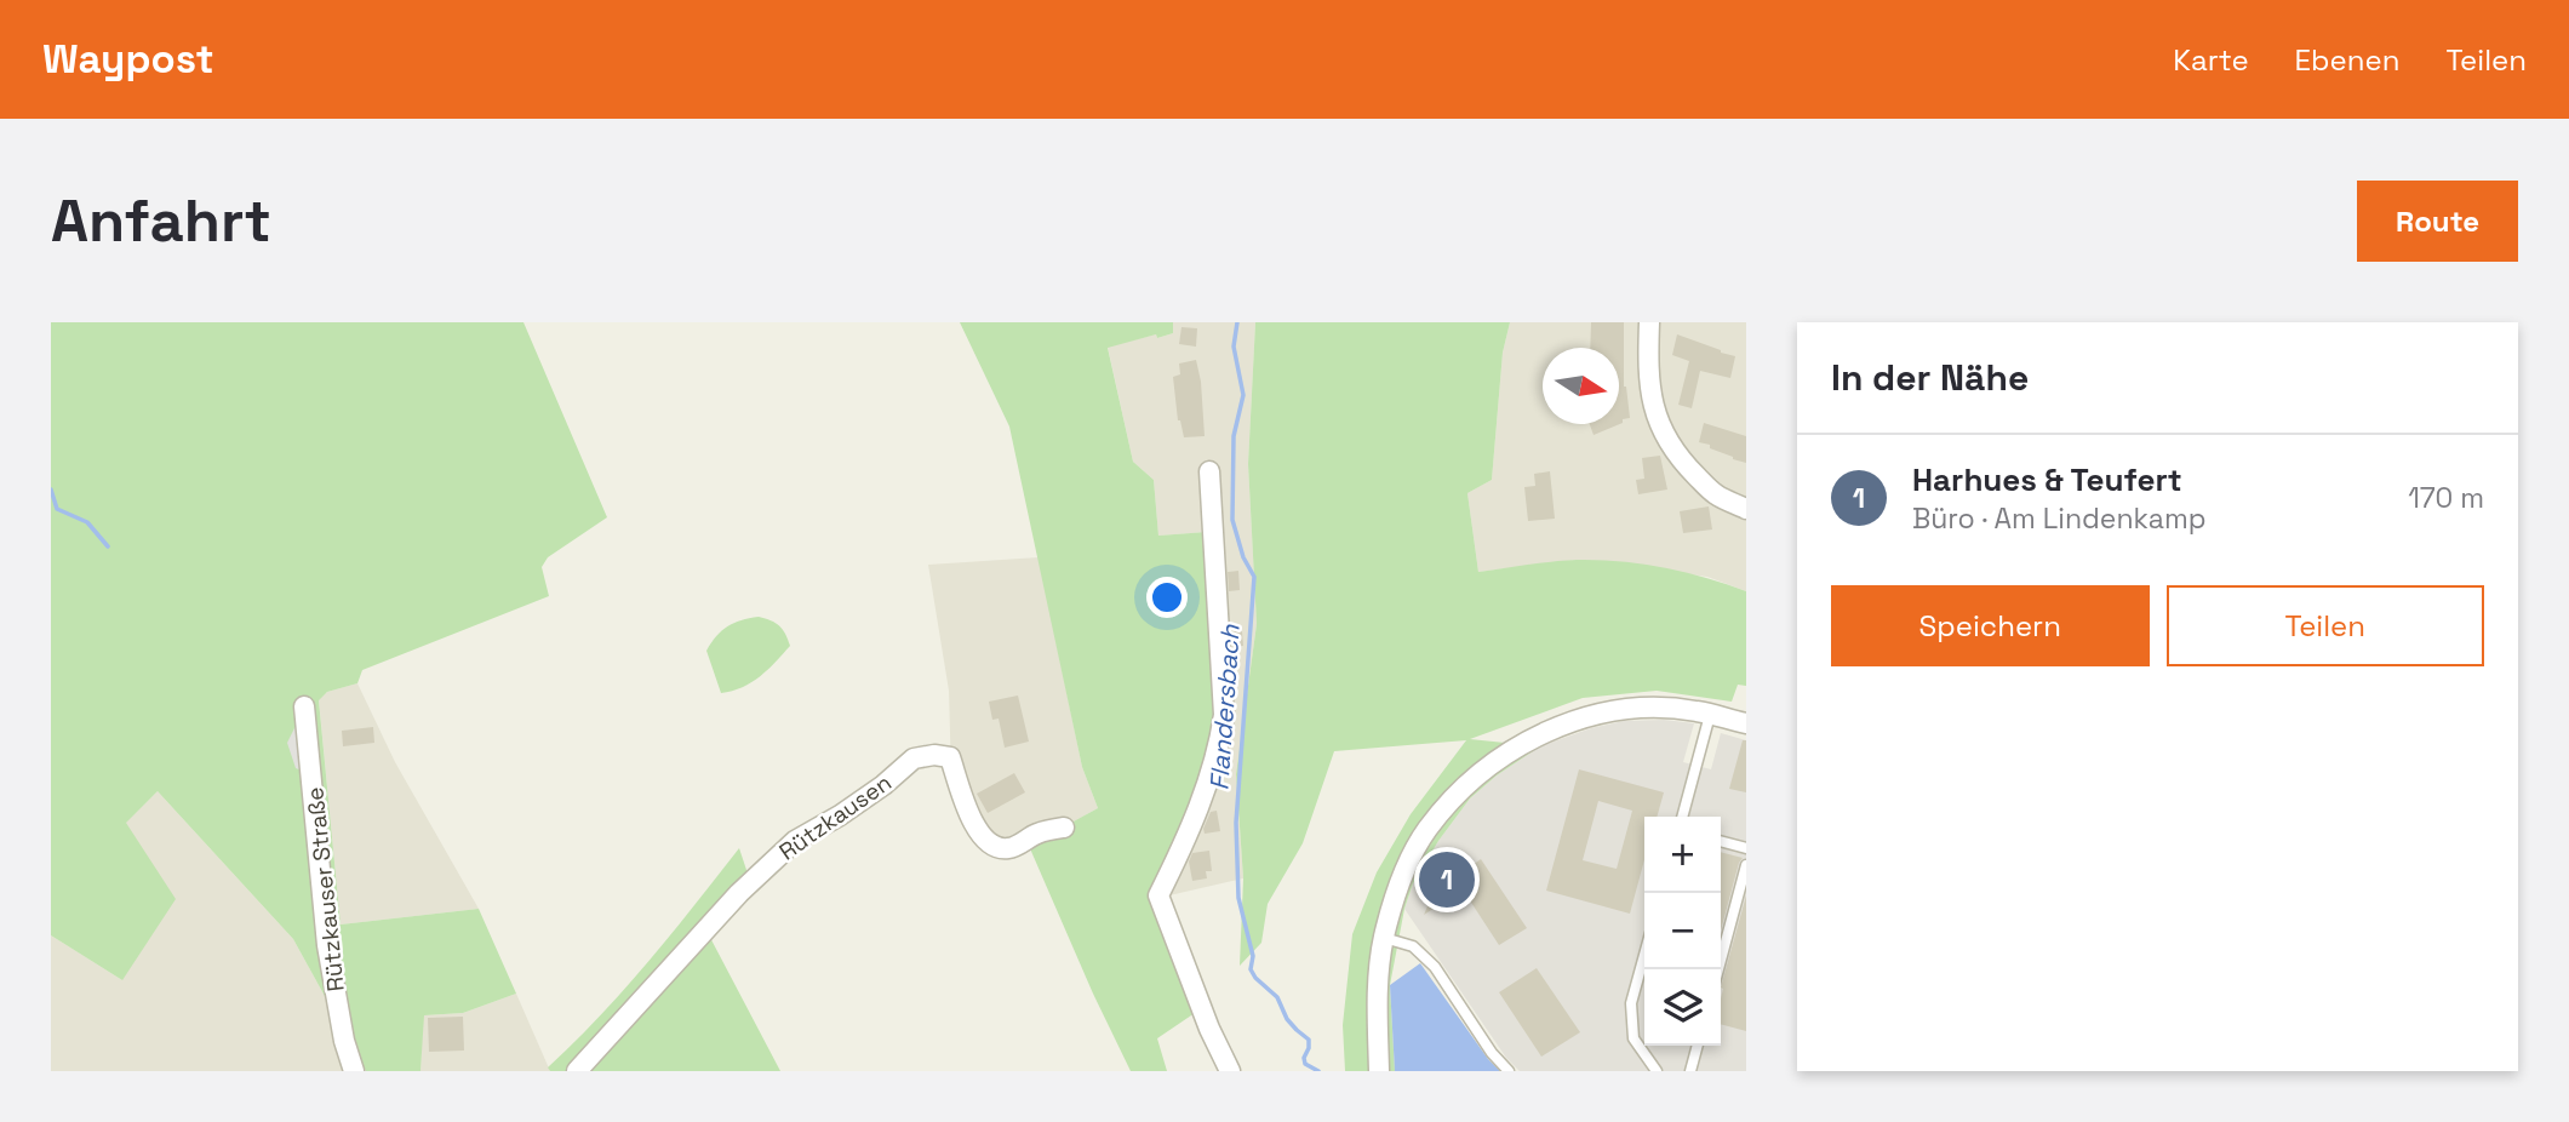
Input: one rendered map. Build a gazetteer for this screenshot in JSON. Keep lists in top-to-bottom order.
{
  "streets": {
    "street": ["Rützkausen", "Rützkauser Straße"]
  },
  "water": ["Flandersbach"],
  "north": "right",
  "page": {
    "header": "Waypost",
    "nav": ["Karte", "Ebenen", "Teilen"],
    "buttons": [
      "Route",
      ["Speichern", "Teilen"]
    ],
    "title": "Anfahrt",
    "heading": "In der Nähe",
    "list": [
      {
        "mark": "1",
        "name": "Harhues & Teufert",
        "note": "Büro · Am Lindenkamp",
        "value": "170 m"
      }
    ],
    "map_buttons": ["+", "−"],
    "pins": "1"
  }
}
